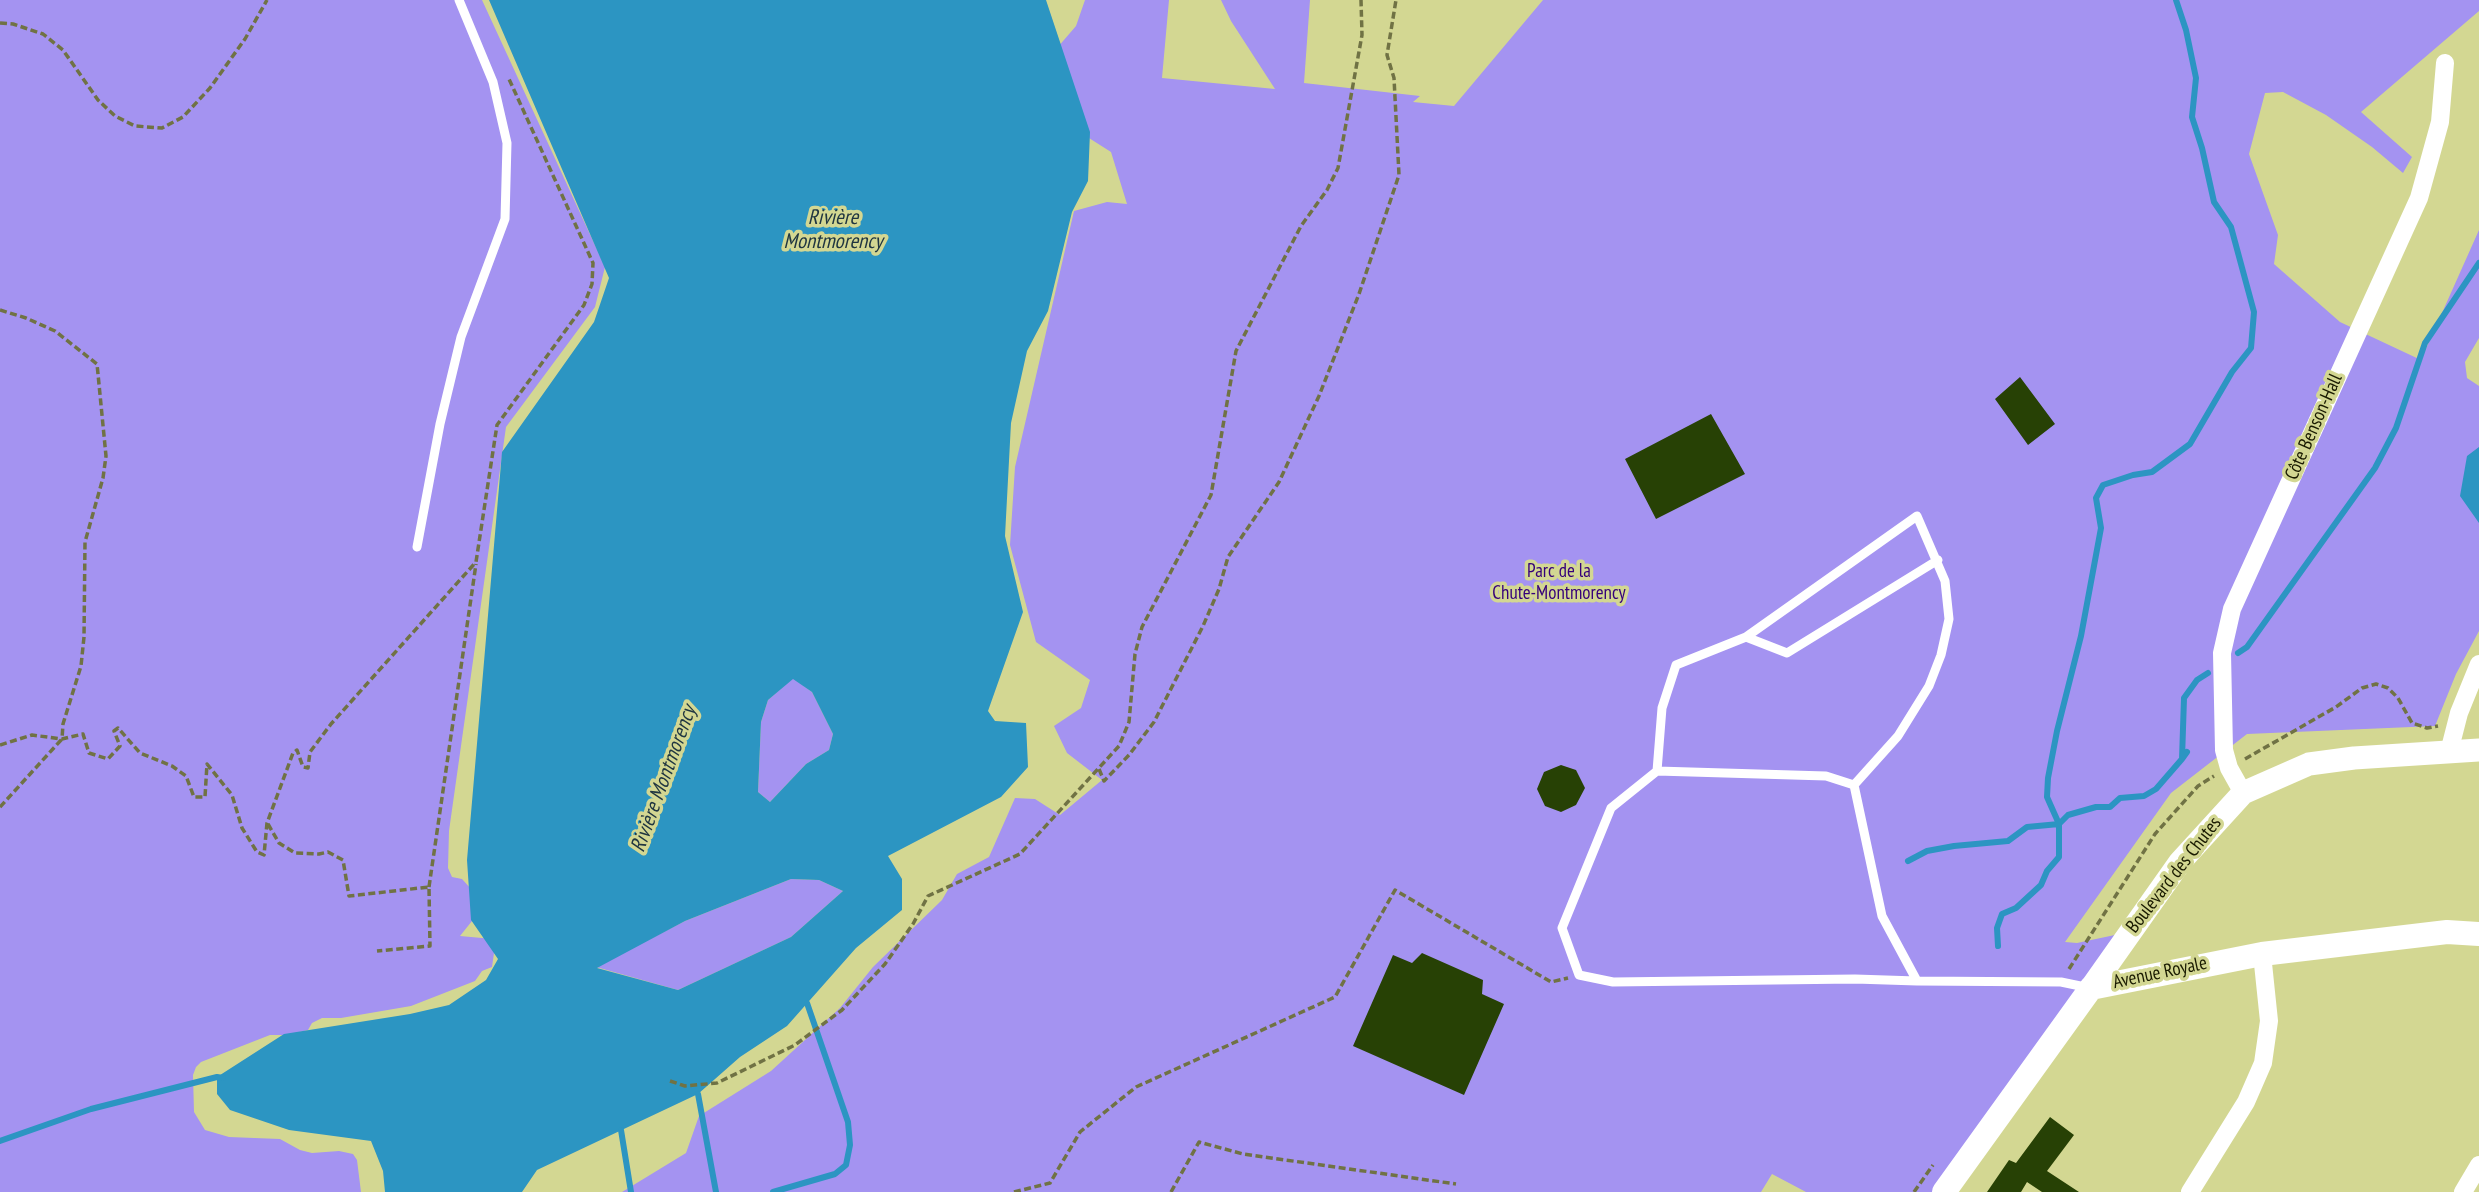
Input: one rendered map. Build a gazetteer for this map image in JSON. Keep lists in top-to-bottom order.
{
  "streets": {
    "main road": ["Avenue Royale"],
    "street": ["Côte Benson-Hall", "Boulevard des Chutes"]
  },
  "crossings": [
    ["Côte Benson-Hall", "Boulevard des Chutes"],
    ["Boulevard des Chutes", "Avenue Royale"]
  ],
  "water": ["Rivière Montmorency"],
  "parks": ["Parc de la Chute-Montmorency"]
}
